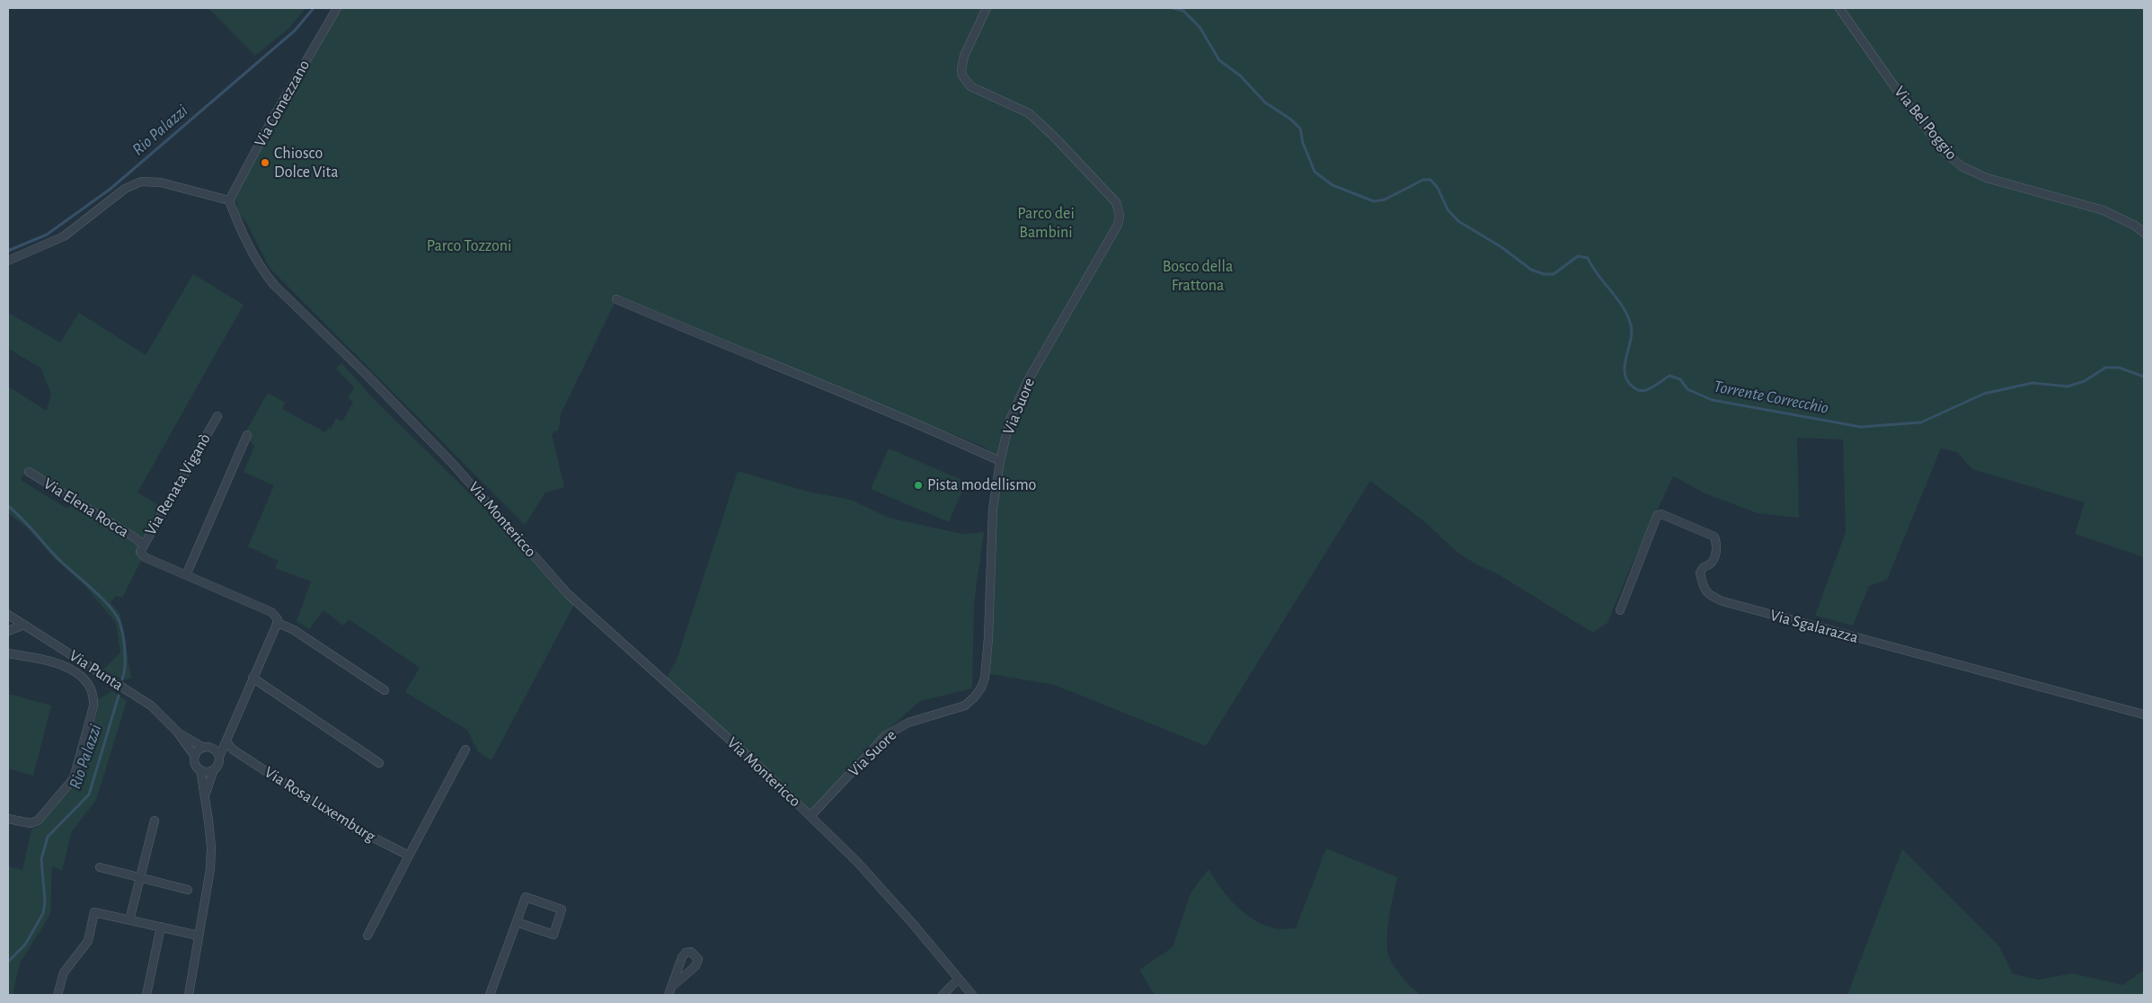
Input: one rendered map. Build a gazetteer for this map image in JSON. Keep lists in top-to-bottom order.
{
  "streets": {
    "street": [
      "Via Comezzano",
      "Via Bel Poggio",
      "Via Suore",
      "Via Renata Viganò",
      "Via Elena Rocca",
      "Via Montericco",
      "Via Sgalarazza",
      "Via Punta",
      "Via Rosa Luxemburg"
    ]
  },
  "crossings": [
    ["Via Comezzano", "Via Montericco"],
    ["Via Suore", "Via Montericco"],
    ["Via Renata Viganò", "Via Elena Rocca"]
  ],
  "water": ["Rio Palazzi", "Torrente Correcchio"],
  "parks": ["Parco dei Bambini", "Parco Tozzoni", "Bosco della Frattona"],
  "places": ["Chiosco Dolce Vita", "Pista modellismo"]
}
